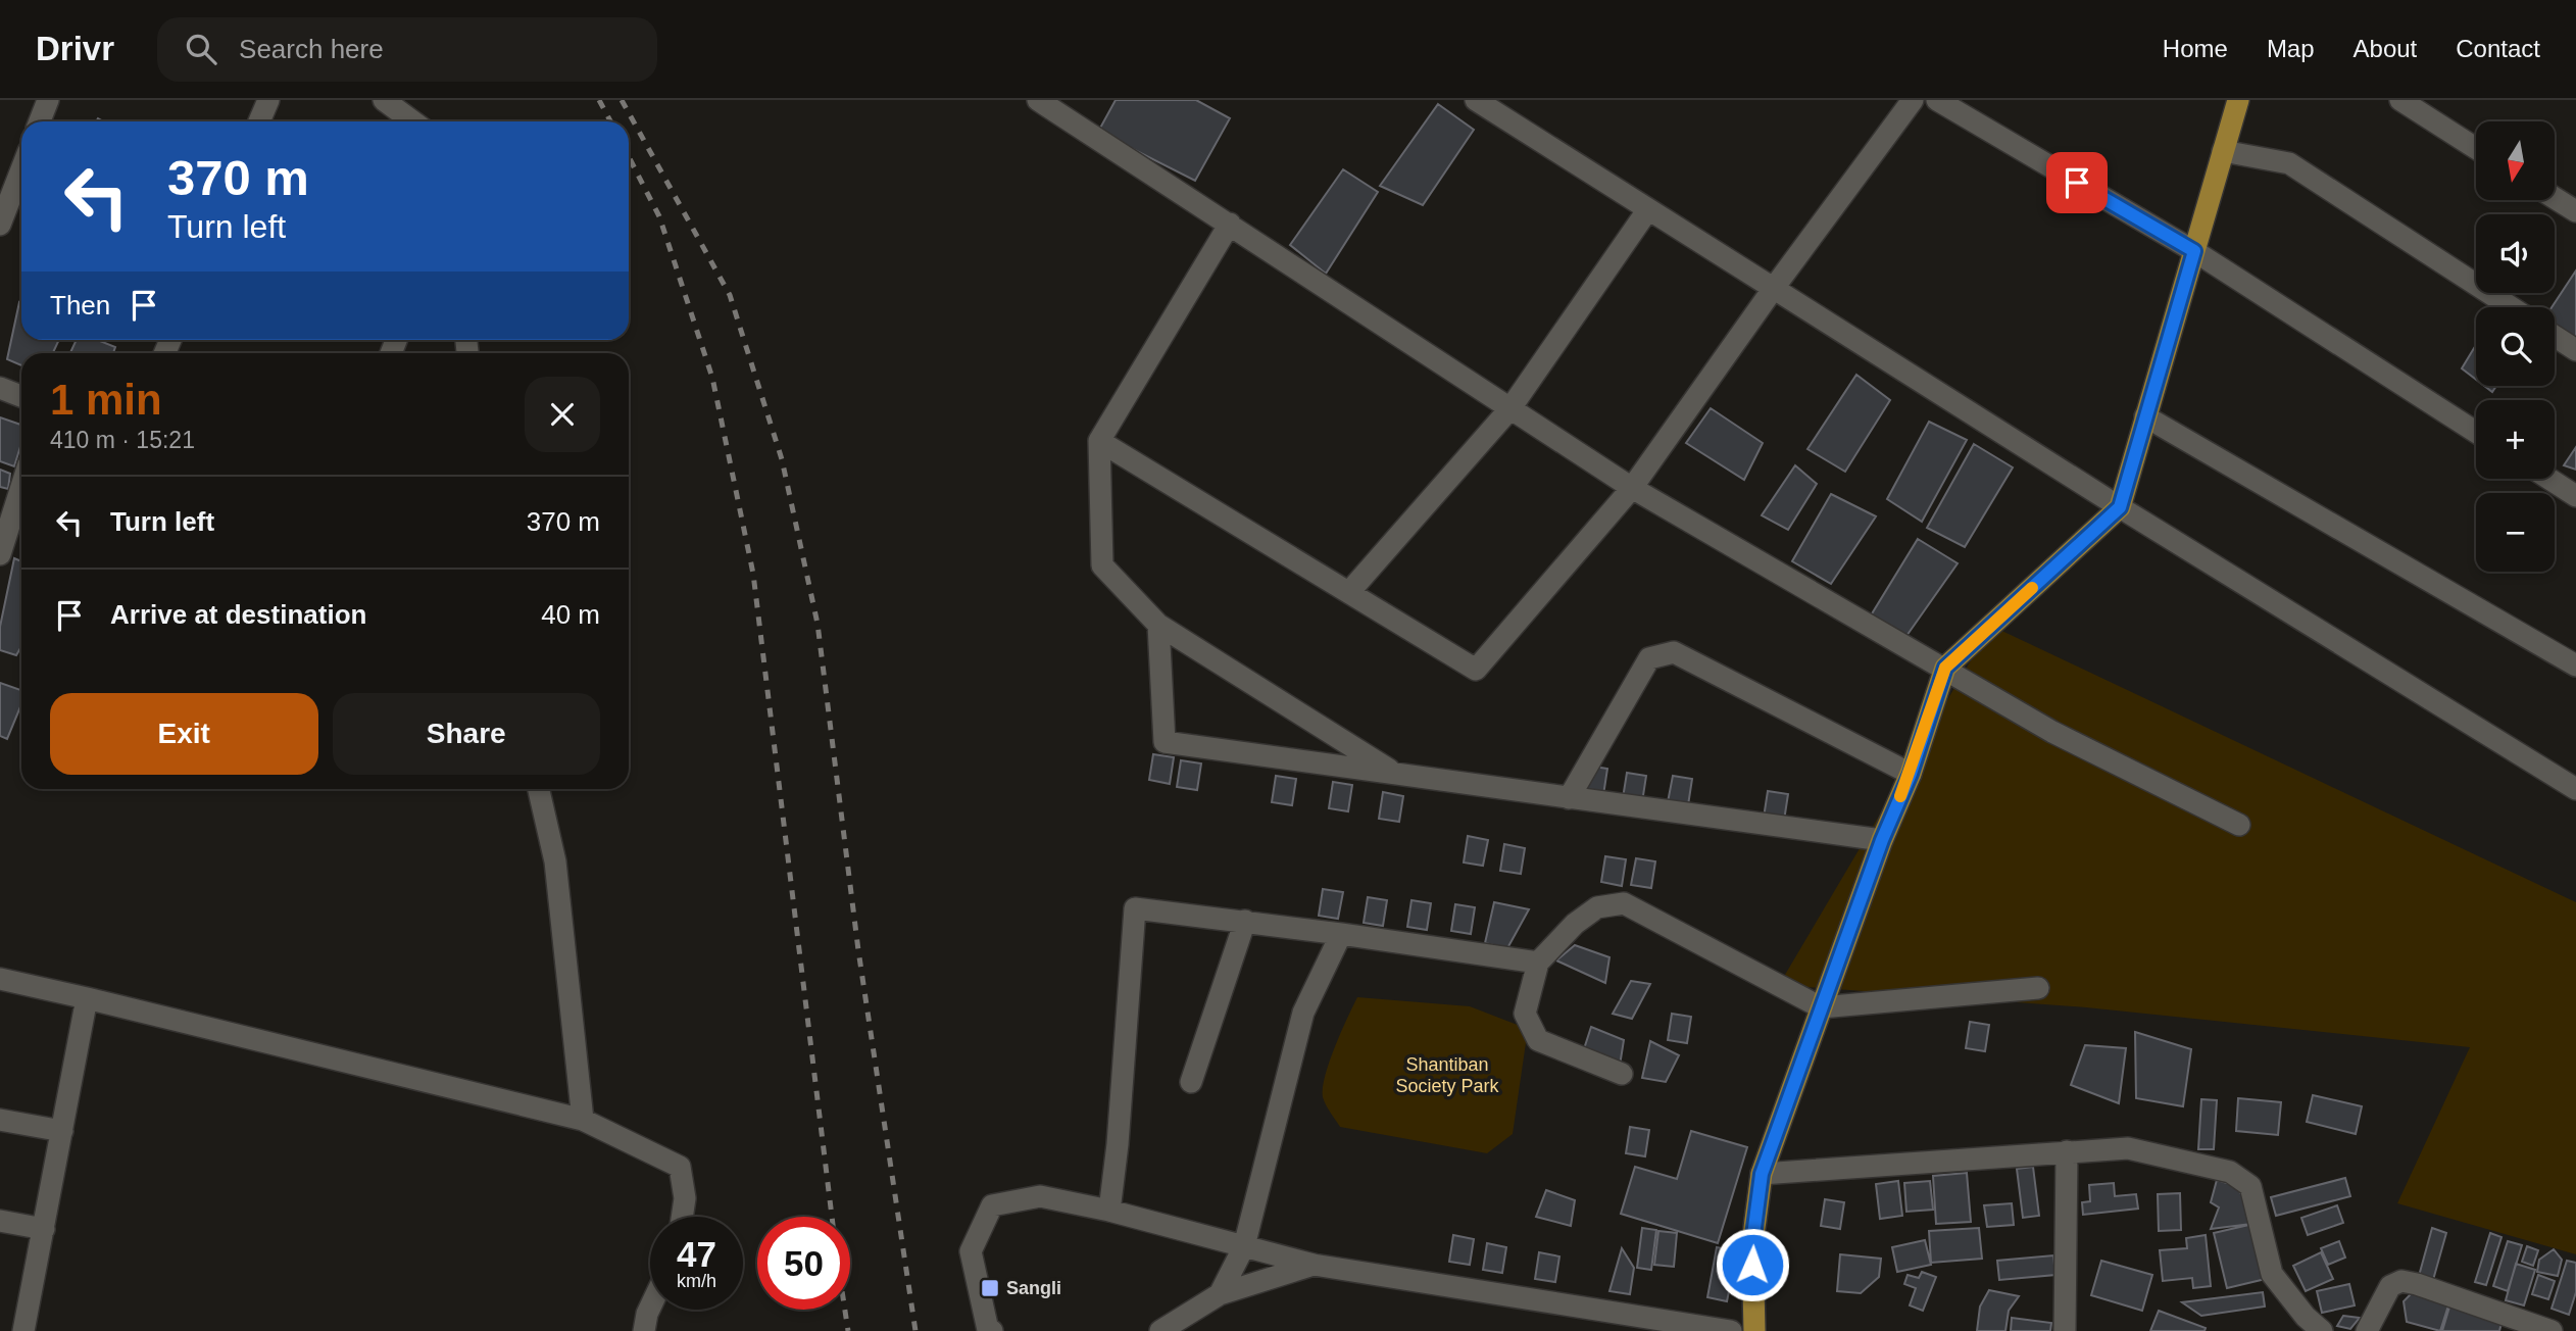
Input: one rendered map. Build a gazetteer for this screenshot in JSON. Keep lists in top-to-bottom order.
{
  "parks": ["Shantiban Society Park"],
  "places": {
    "transit": ["Sangli"]
  },
  "north": "bottom",
  "page": {
    "header": "Drivr",
    "search": "Search here",
    "nav": [
      "Home",
      "Map",
      "About",
      "Contact"
    ],
    "map_buttons": ["+", "−"],
    "turn": ["370 m", "Turn left"],
    "then": "Then",
    "heading": ["1 min", "410 m · 15:21"],
    "list": [
      {
        "name": "Turn left",
        "value": "370 m"
      },
      {
        "name": "Arrive at destination",
        "value": "40 m"
      }
    ],
    "buttons": ["Exit", "Share"],
    "speed": "47 km/h",
    "limit": "50"
  }
}
